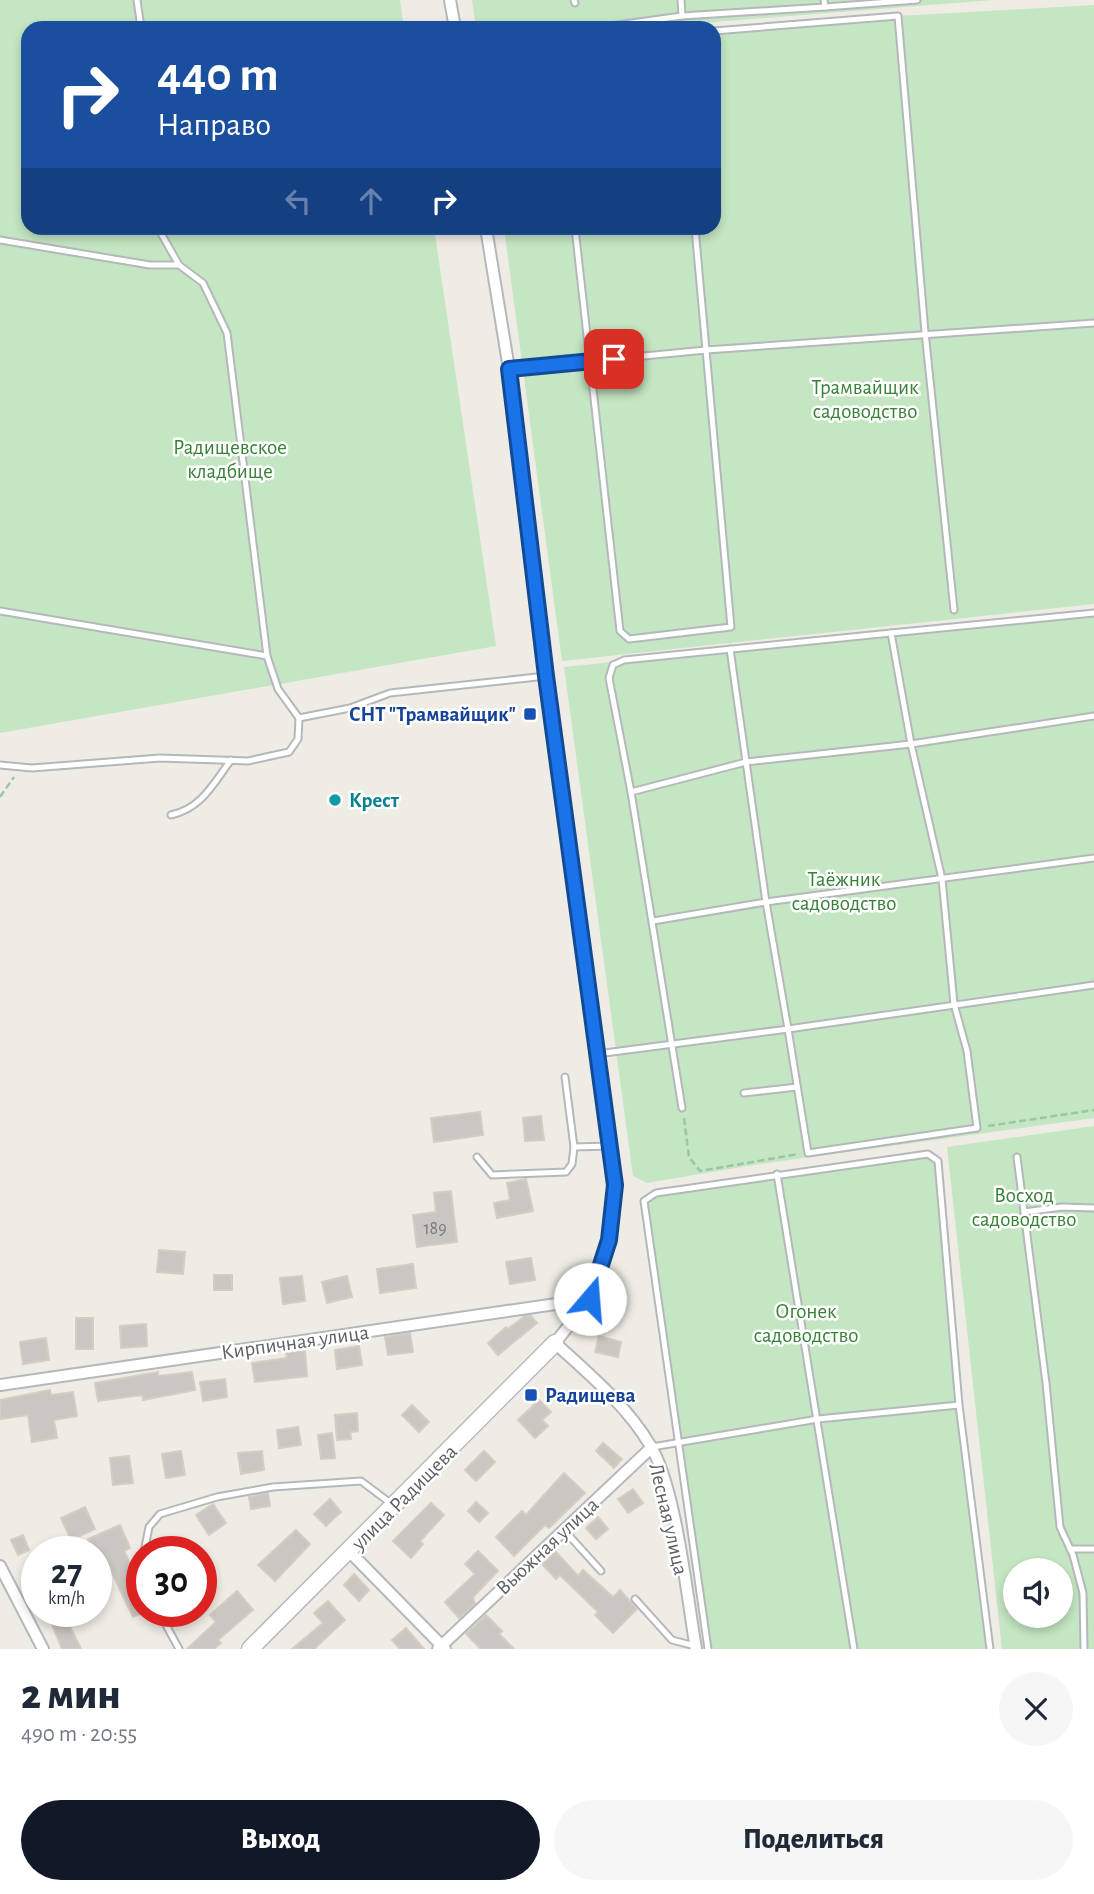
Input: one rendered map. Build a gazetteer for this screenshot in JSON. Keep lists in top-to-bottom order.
{
  "streets": {
    "street": [
      "Кирпичная улица",
      "улица Радищева",
      "Лесная улица",
      "Вьюжная улица"
    ]
  },
  "crossings": [
    ["улица Радищева", "Лесная улица"],
    ["Лесная улица", "Вьюжная улица"]
  ],
  "parks": [
    "Трамвайщик садоводство",
    "Радищевское кладбище",
    "Таёжник садоводство",
    "Восход садоводство",
    "Огонек садоводство"
  ],
  "places": {
    "transit": ["СНТ \"Трамвайщик\"", "Радищева"],
    "other": ["Крест"]
  },
  "house_numbers": ["189"],
  "page": {
    "turn": ["440 m", "Направо"],
    "speed": "27 km/h",
    "limit": "30",
    "heading": ["2 мин", "490 m · 20:55"],
    "buttons": ["Выход", "Поделиться"]
  }
}
